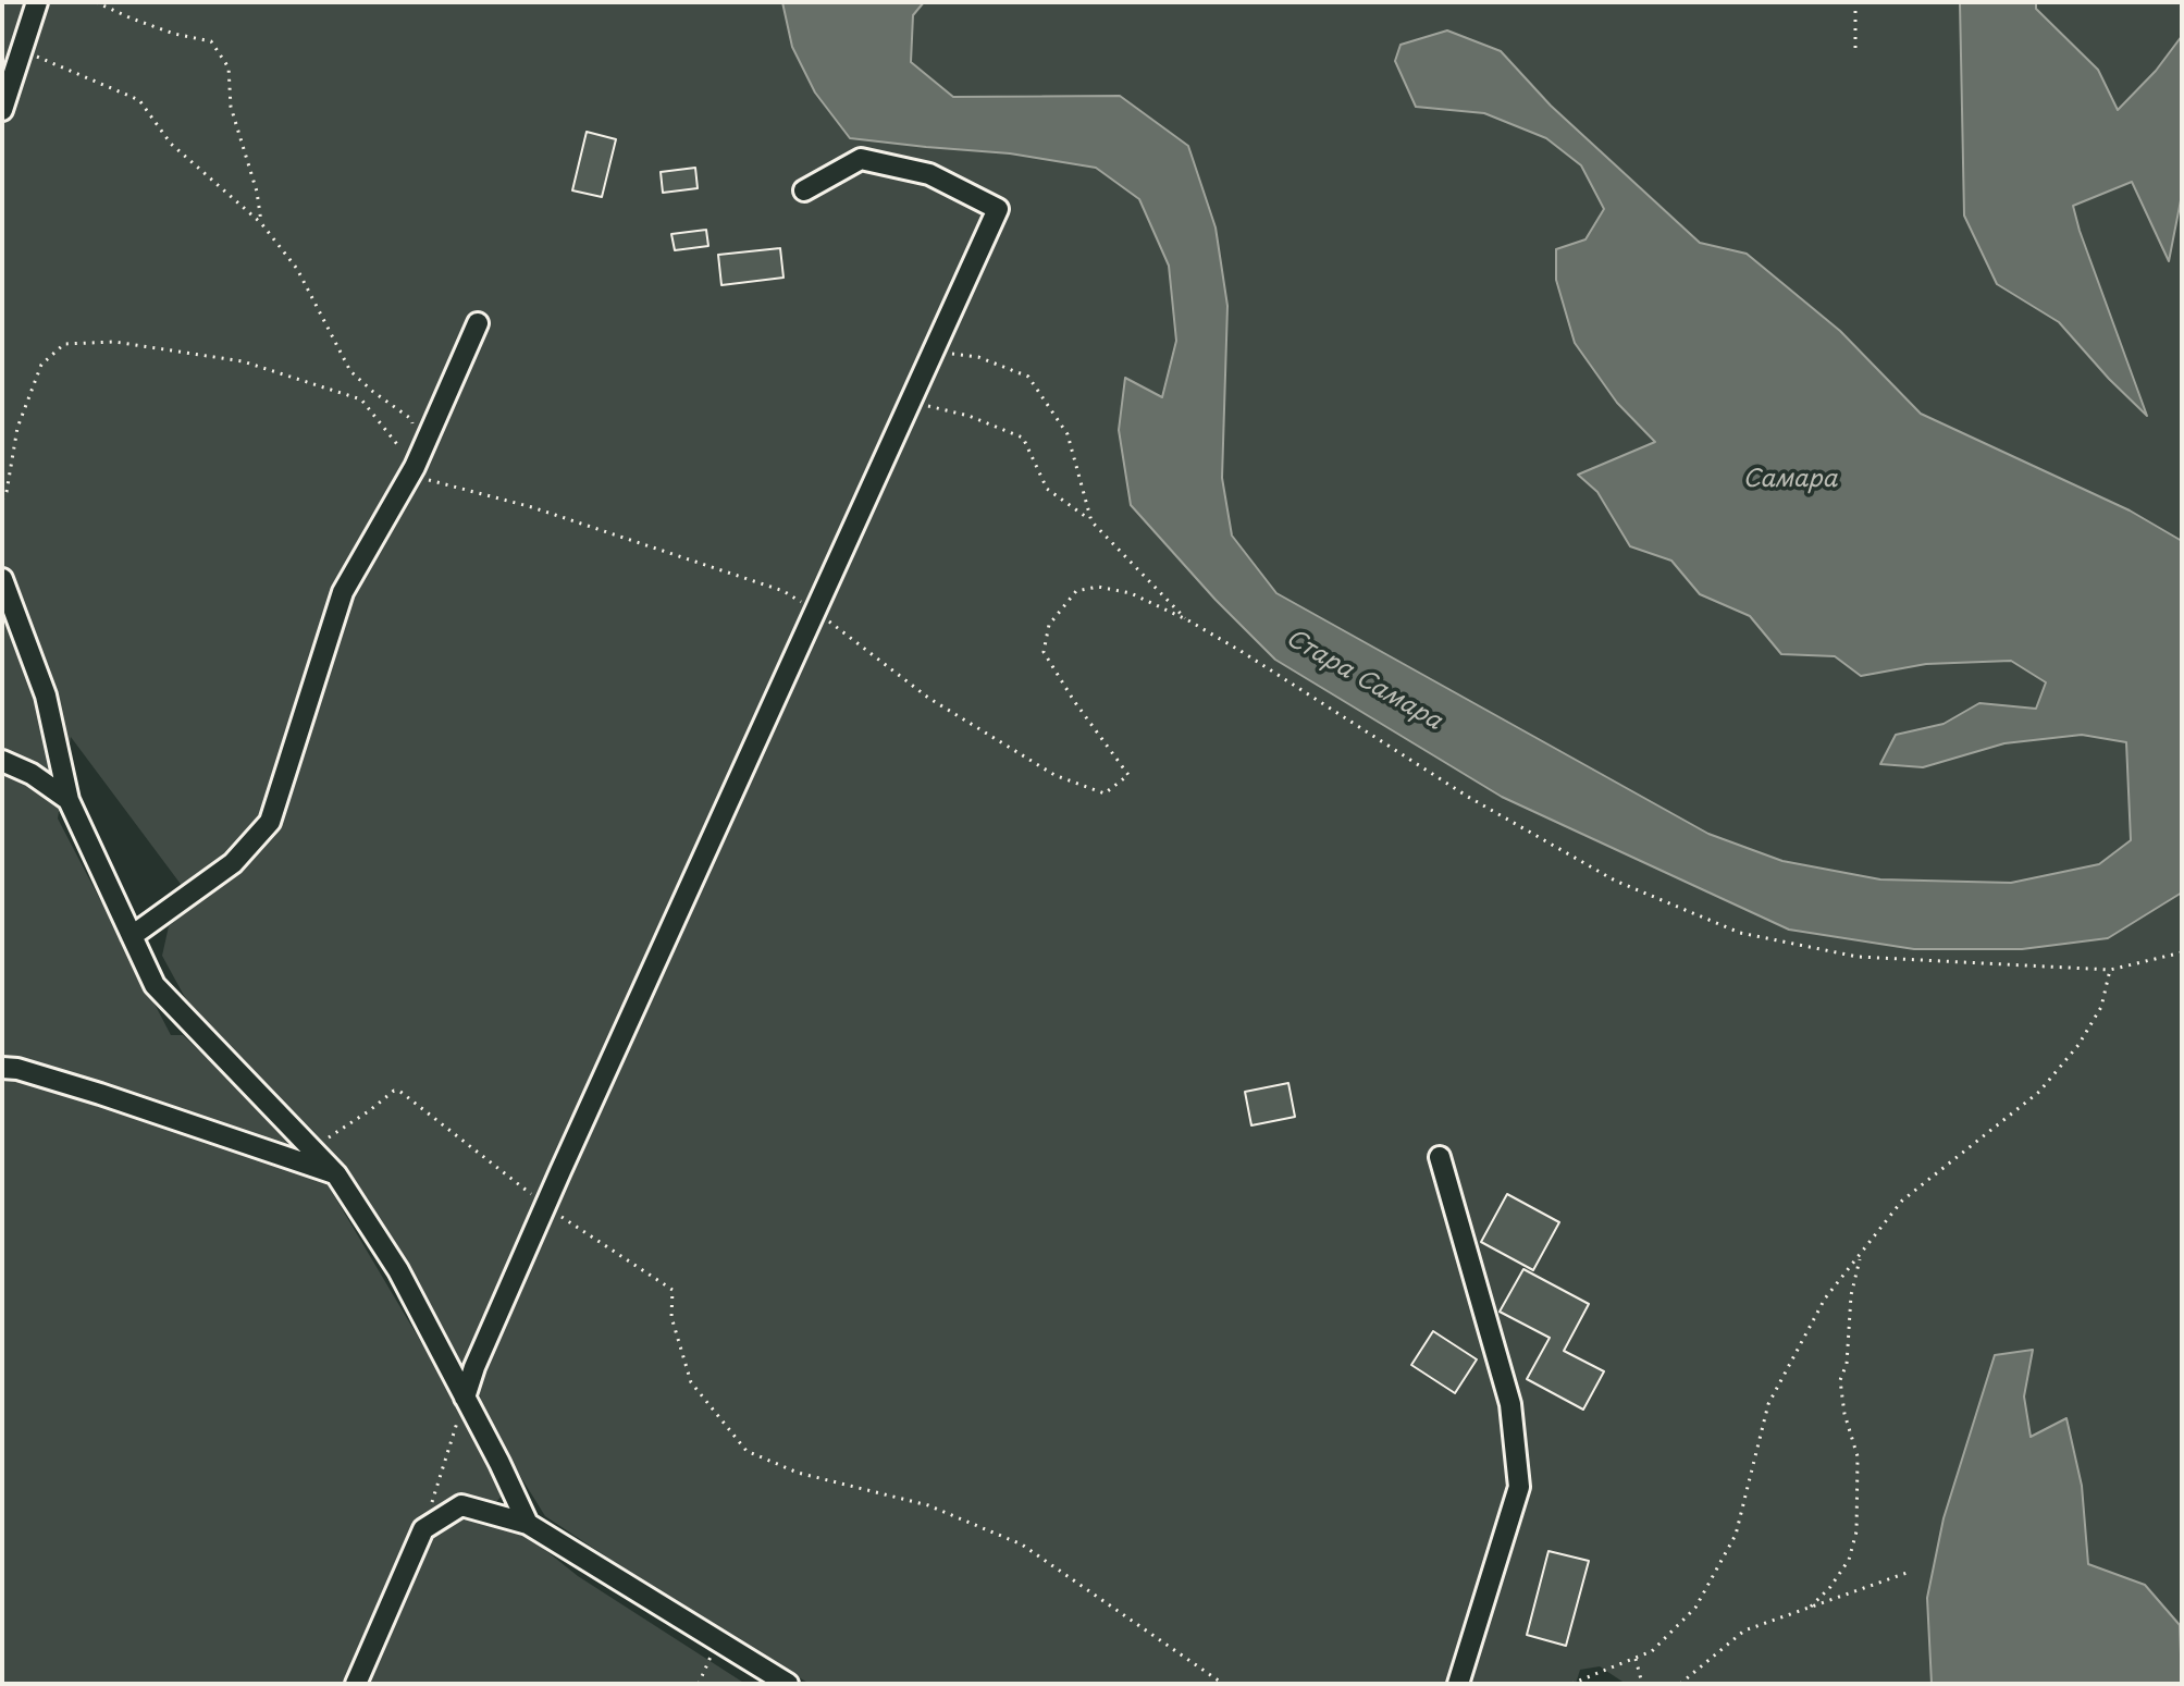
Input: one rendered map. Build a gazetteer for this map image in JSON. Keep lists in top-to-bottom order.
{
  "water": ["Самара", "Стара Самара"]
}
